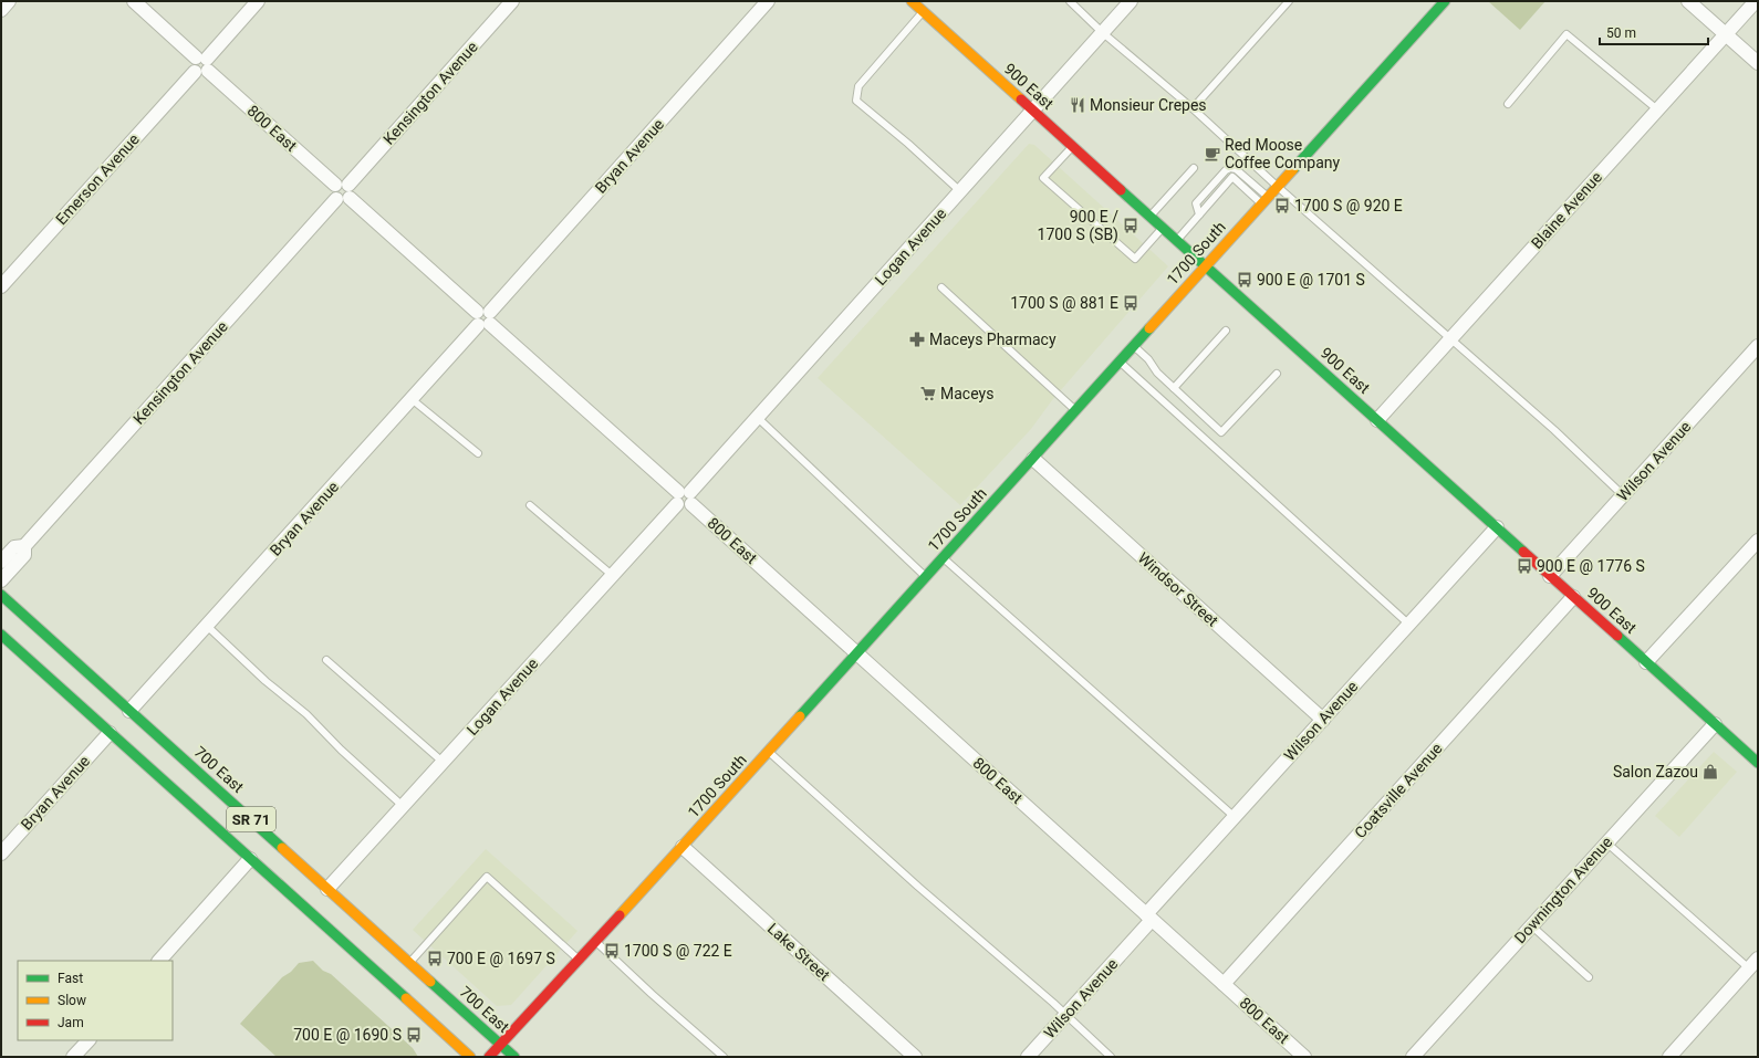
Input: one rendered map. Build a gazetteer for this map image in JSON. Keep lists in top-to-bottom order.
{
  "streets": {
    "street": [
      "900 East",
      "Kensington Avenue",
      "800 East",
      "Bryan Avenue",
      "Emerson Avenue",
      "Blaine Avenue",
      "Logan Avenue",
      "1700 South",
      "Wilson Avenue",
      "Windsor Street",
      "700 East",
      "Coatsville Avenue",
      "SR 71",
      "Downington Avenue",
      "Lake Street"
    ]
  },
  "crossings": [
    ["900 East", "Blaine Avenue"],
    ["900 East", "Logan Avenue"],
    ["900 East", "1700 South"],
    ["900 East", "Wilson Avenue"],
    ["900 East", "Coatsville Avenue"],
    ["900 East", "Downington Avenue"],
    ["Kensington Avenue", "800 East"],
    ["800 East", "Bryan Avenue"],
    ["800 East", "Emerson Avenue"],
    ["800 East", "Logan Avenue"],
    ["800 East", "1700 South"],
    ["800 East", "Wilson Avenue"],
    ["800 East", "Coatsville Avenue"],
    ["Bryan Avenue", "700 East"],
    ["Bryan Avenue", "SR 71"],
    ["Logan Avenue", "700 East"],
    ["1700 South", "Windsor Street"],
    ["1700 South", "700 East"],
    ["1700 South", "Lake Street"],
    ["Wilson Avenue", "Windsor Street"]
  ],
  "places": {
    "restaurant": ["Monsieur Crepes"],
    "cafe": ["Red Moose Coffee Company"],
    "bus stop": [
      "1700 S @ 920 E",
      "900 E / 1700 S (SB)",
      "900 E @ 1701 S",
      "1700 S @ 881 E",
      "900 E @ 1776 S",
      "1700 S @ 722 E",
      "700 E @ 1697 S",
      "700 E @ 1690 S"
    ],
    "pharmacy": ["Maceys Pharmacy"],
    "supermarket": ["Maceys"],
    "shop": ["Salon Zazou"]
  },
  "legend": ["Fast", "Slow", "Jam"],
  "scale_bar": "50 m"
}
